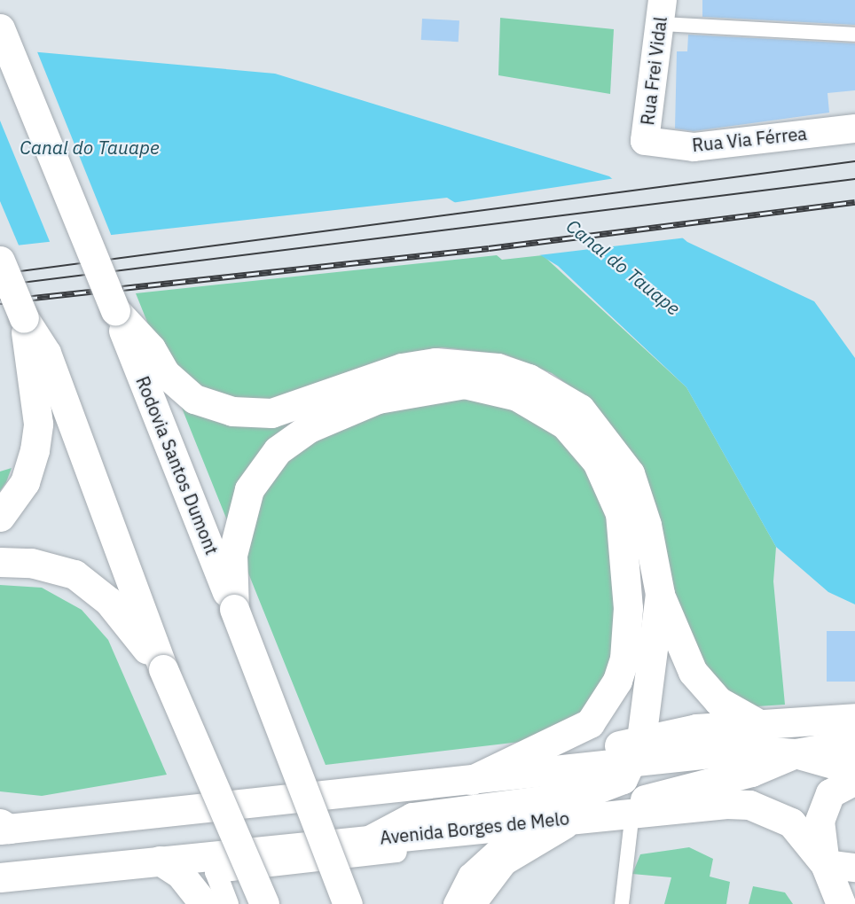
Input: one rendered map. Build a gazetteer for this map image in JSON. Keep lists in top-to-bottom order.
{
  "streets": {
    "main road": ["Rodovia Santos Dumont", "Avenida Borges de Melo"],
    "street": ["Rua Frei Vidal", "Rua Via Férrea"]
  },
  "crossings": [
    ["Rua Frei Vidal", "Rua Via Férrea"]
  ],
  "water": ["Canal do Tauape"]
}
